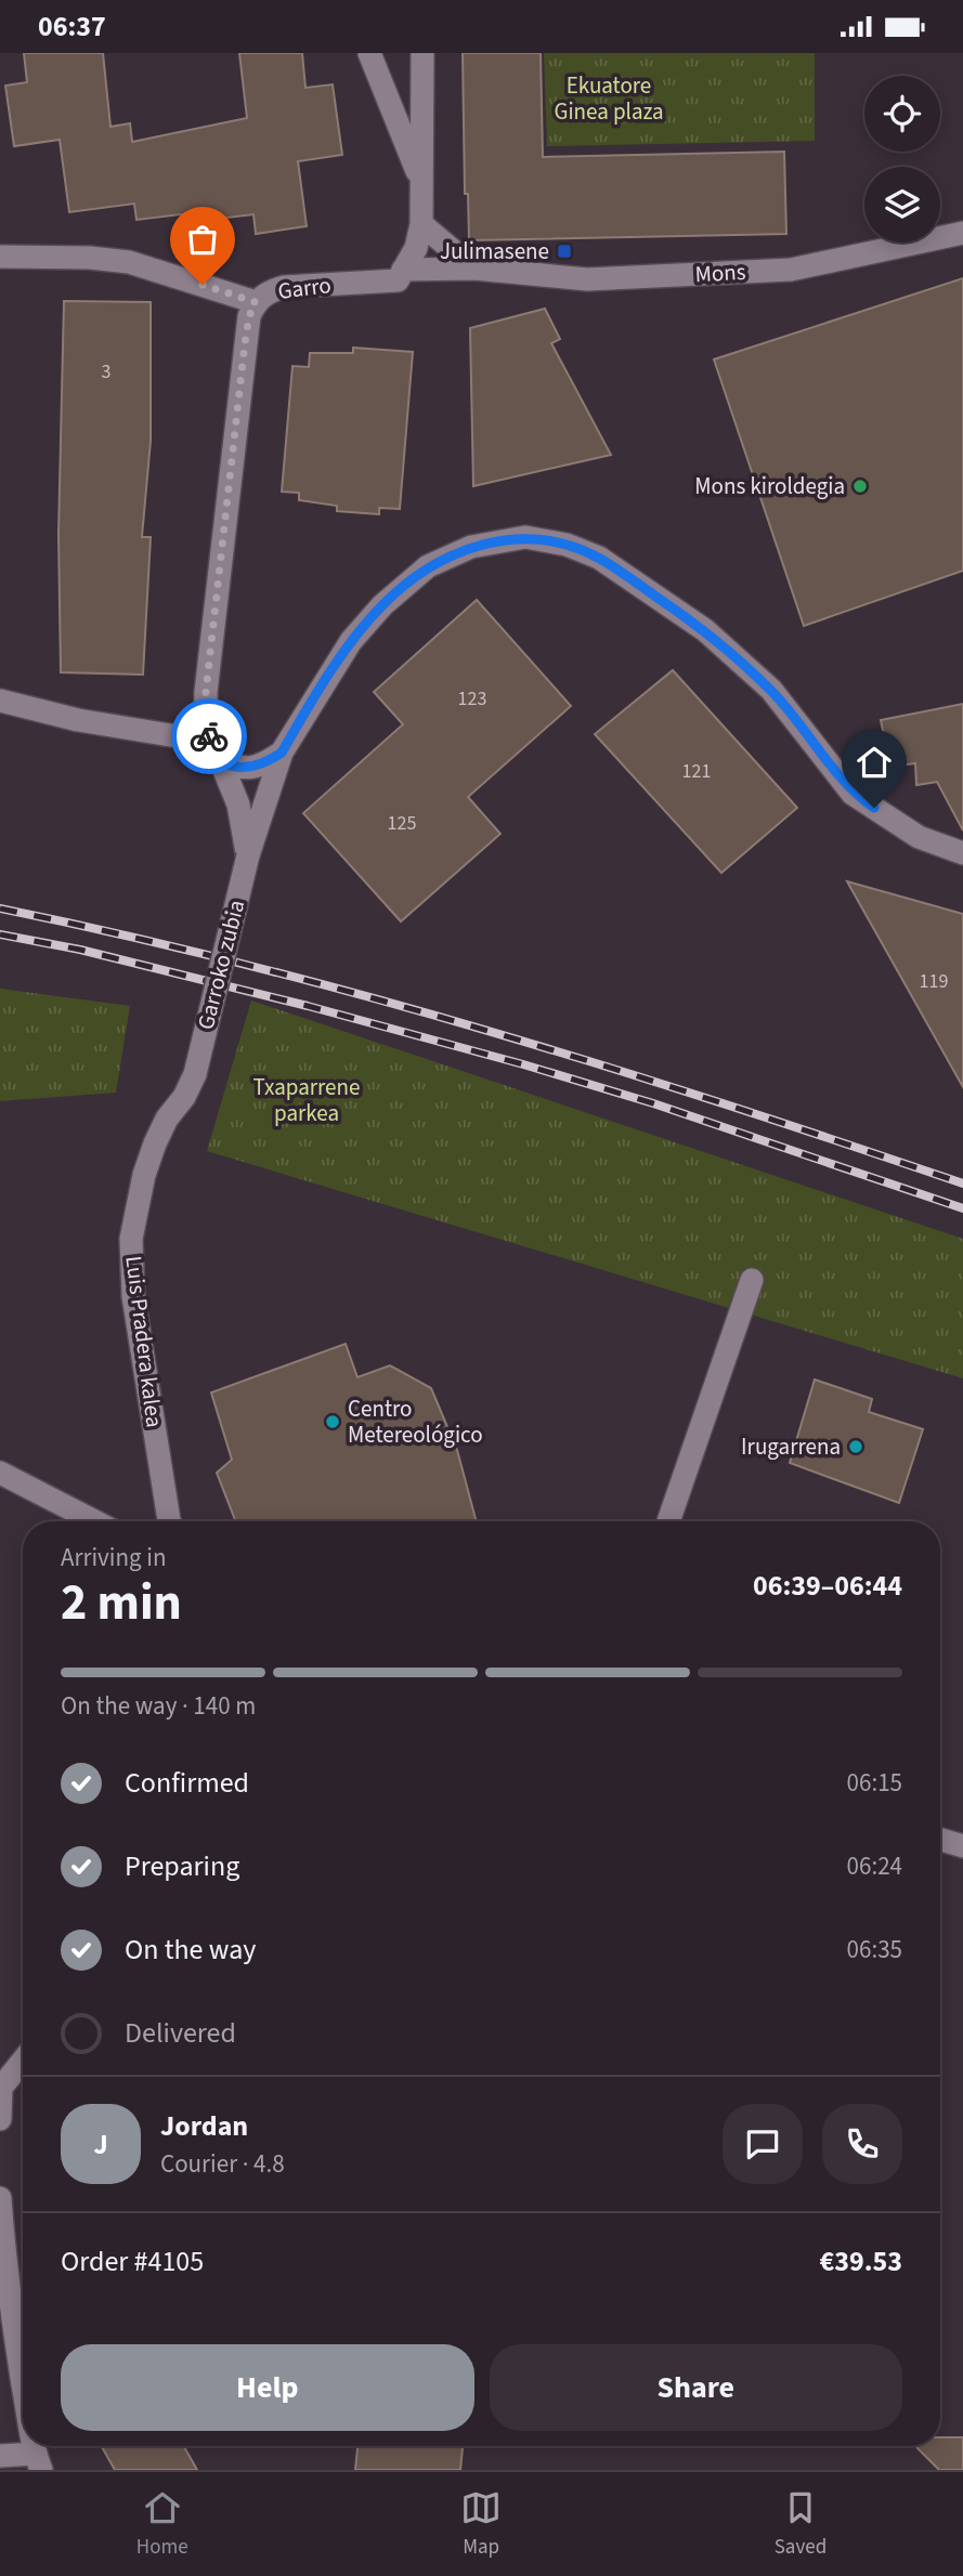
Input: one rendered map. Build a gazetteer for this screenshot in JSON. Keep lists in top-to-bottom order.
{
  "streets": {
    "street": [
      "Mons",
      "Garro",
      "Garroko zubia",
      "Luis Pradera kalea"
    ]
  },
  "crossings": [
    ["Mons", "Garro"],
    ["Garro", "Garroko zubia"],
    ["Garroko zubia", "Luis Pradera kalea"]
  ],
  "parks": ["Ekuatore Ginea plaza", "Txaparrene parkea"],
  "places": {
    "transit": ["Julimasene"],
    "other": ["Mons kiroldegia", "Centro Metereológico", "Irugarrena"]
  },
  "house_numbers": [
    "3",
    "123",
    "121",
    "125",
    "119"
  ],
  "page": {
    "status": "06:37",
    "heading": ["2 min", "Arriving in", "06:39–06:44"],
    "panel": [
      "Jordan",
      "Courier · 4.8",
      "Order #4105",
      "€39.53"
    ],
    "bar": "On the way · 140 m",
    "list": [
      ["Confirmed", "06:15"],
      ["Preparing", "06:24"],
      ["On the way", "06:35"],
      "Delivered"
    ],
    "round": "J",
    "buttons": ["Help", "Share"],
    "tabs": ["Home", "Map", "Saved"]
  }
}
